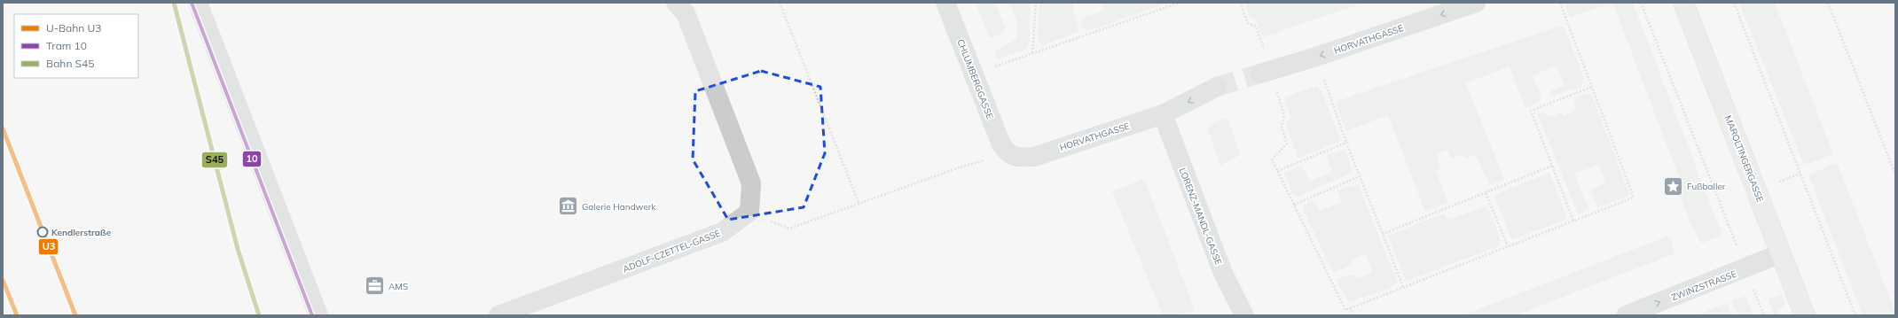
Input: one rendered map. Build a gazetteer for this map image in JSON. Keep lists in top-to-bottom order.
{
  "streets": {
    "main road": ["MAROLTINGERGASSE"],
    "street": [
      "HORVATHGASSE",
      "CHLUMBERGGASSE",
      "LORENZ-MANDL-GASSE",
      "ADOLF-CZETTEL-GASSE",
      "ZWINZSTRASSE"
    ]
  },
  "crossings": [
    ["HORVATHGASSE", "CHLUMBERGGASSE"],
    ["HORVATHGASSE", "LORENZ-MANDL-GASSE"],
    ["MAROLTINGERGASSE", "ZWINZSTRASSE"]
  ],
  "one_way": ["HORVATHGASSE", "ZWINZSTRASSE"],
  "places": {
    "place": ["Fußballer"],
    "museum": ["Galerie Handwerk"],
    "other": ["Kendlerstraße"],
    "office": ["AMS"]
  },
  "lines": ["tram line 10", "rail line S45", "metro line U3"],
  "legend": ["U-Bahn U3", "Tram 10", "Bahn S45"]
}
